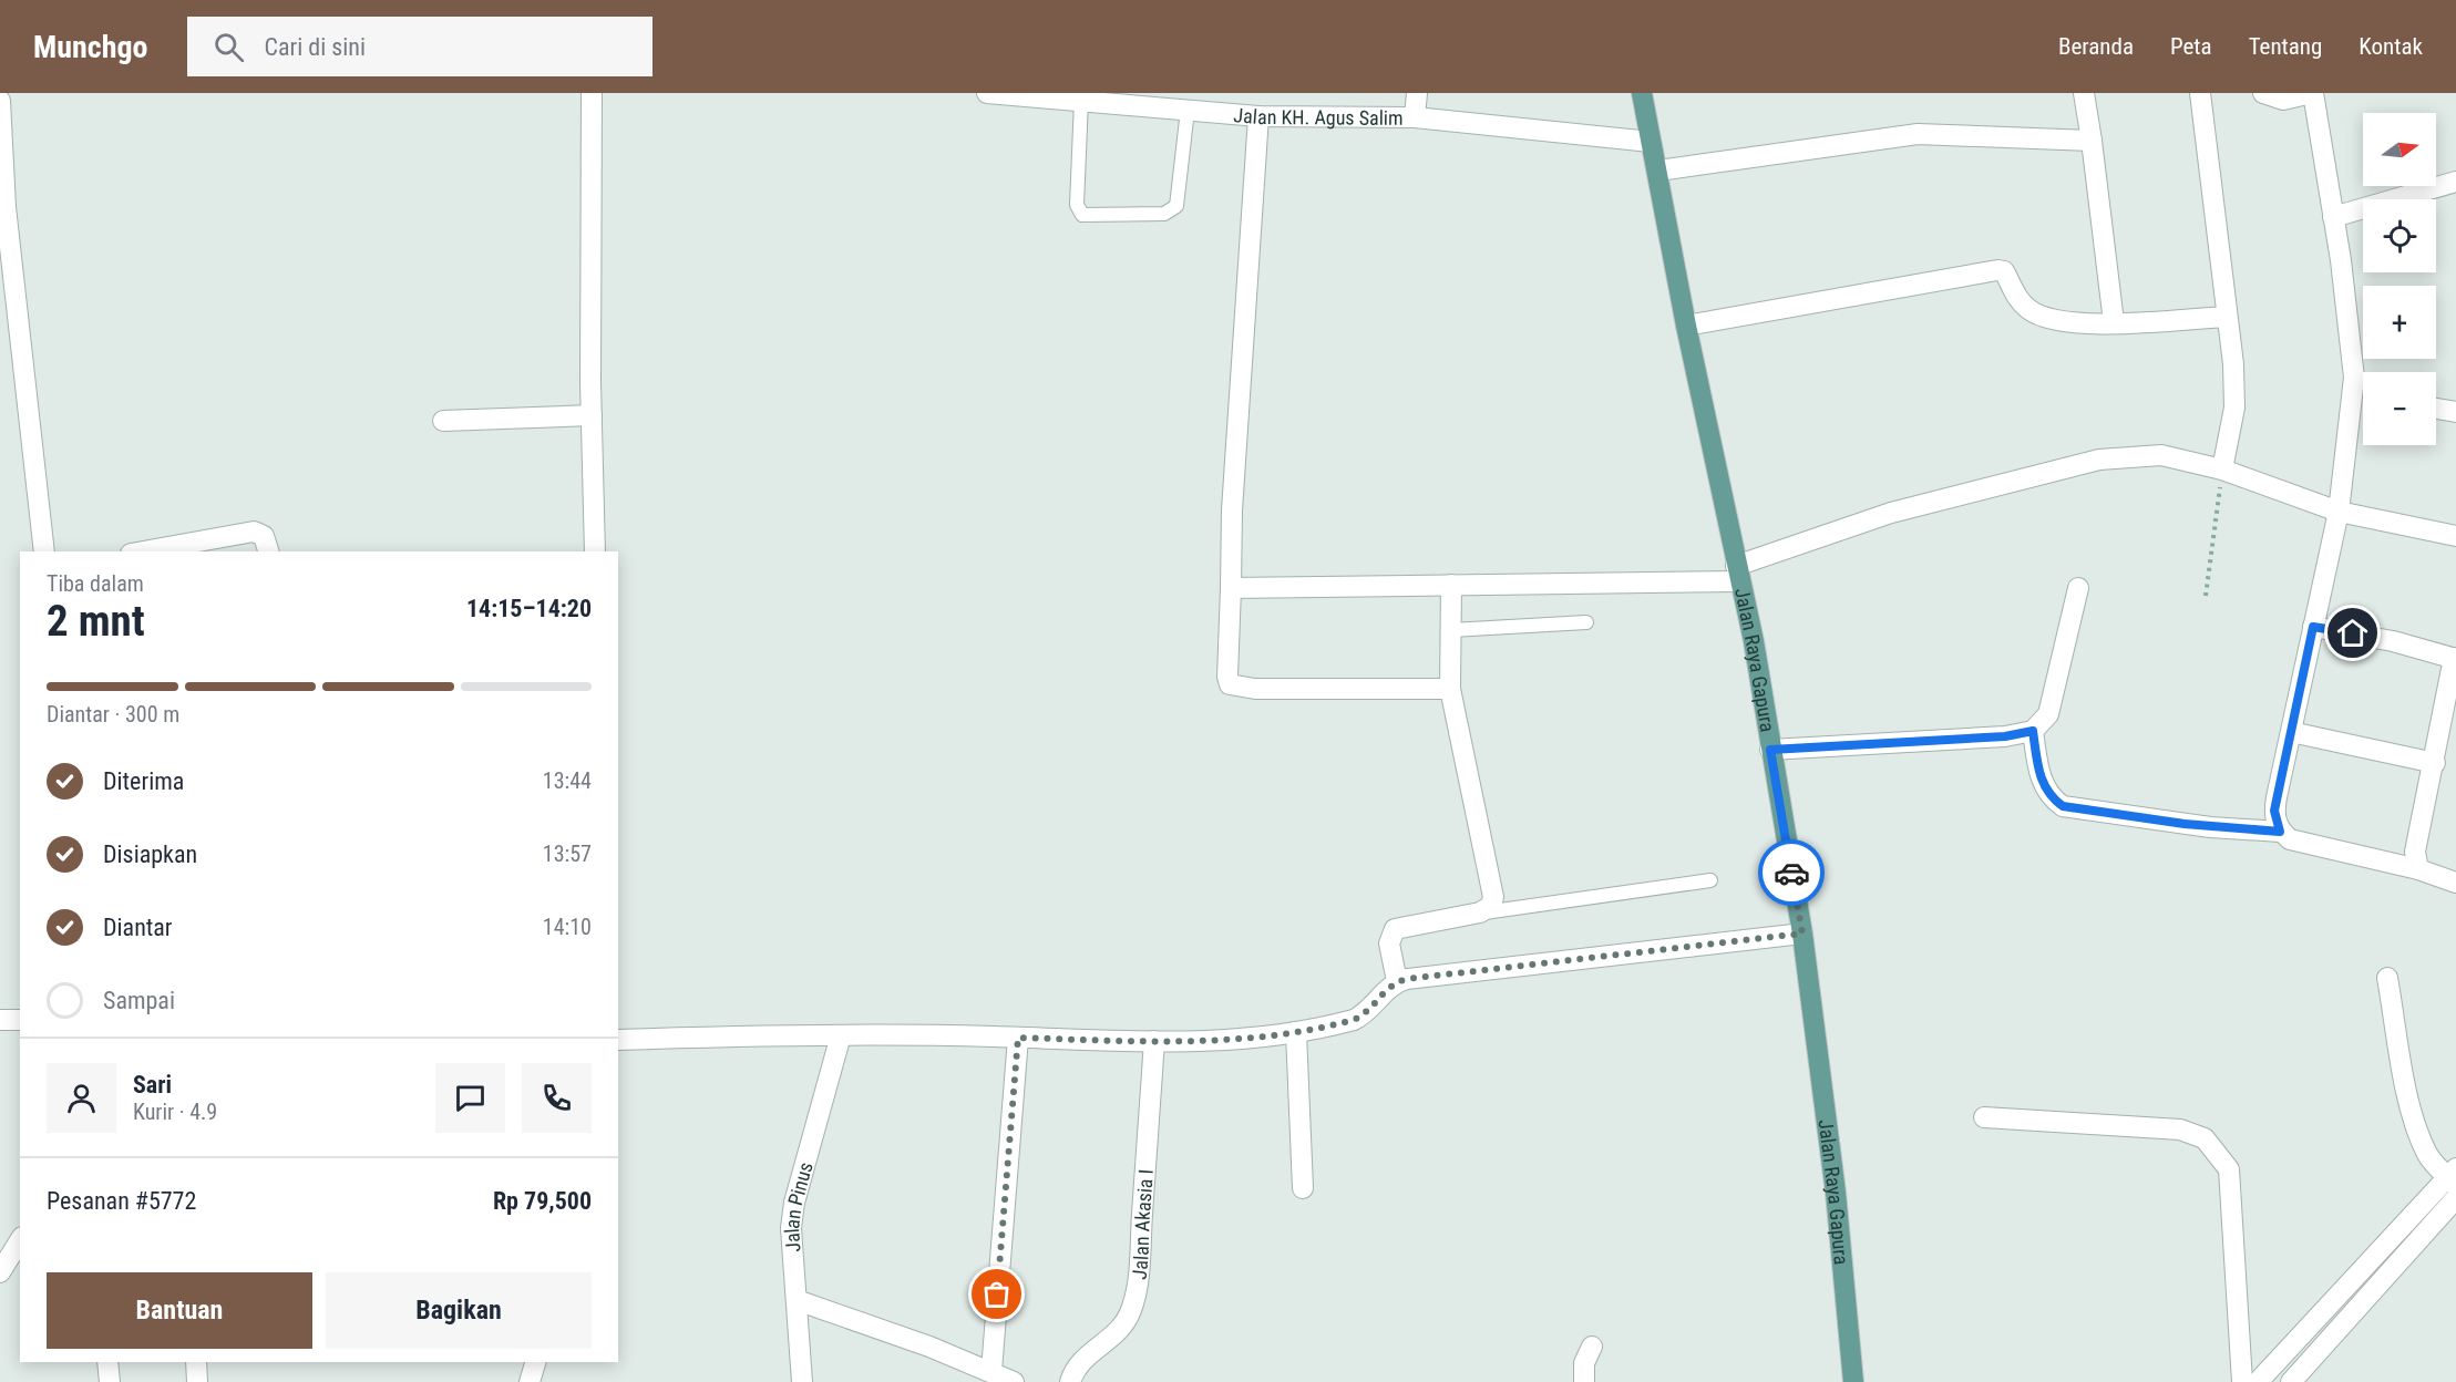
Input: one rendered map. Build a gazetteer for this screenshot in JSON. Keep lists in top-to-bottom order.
{
  "streets": {
    "main road": ["Jalan Raya Gapura"],
    "street": ["Jalan KH. Agus Salim", "Jalan Pinus", "Jalan Akasia I"]
  },
  "crossings": [
    ["Jalan KH. Agus Salim", "Jalan Raya Gapura"]
  ],
  "north": "right",
  "page": {
    "header": "Munchgo",
    "search": "Cari di sini",
    "nav": [
      "Beranda",
      "Peta",
      "Tentang",
      "Kontak"
    ],
    "map_buttons": ["+", "−"],
    "heading": ["2 mnt", "Tiba dalam", "14:15–14:20"],
    "panel": [
      "Sari",
      "Kurir · 4.9",
      "Pesanan #5772",
      "Rp 79,500"
    ],
    "bar": "Diantar · 300 m",
    "list": [
      ["Diterima", "13:44"],
      ["Disiapkan", "13:57"],
      ["Diantar", "14:10"],
      "Sampai"
    ],
    "buttons": ["Bantuan", "Bagikan"]
  }
}
